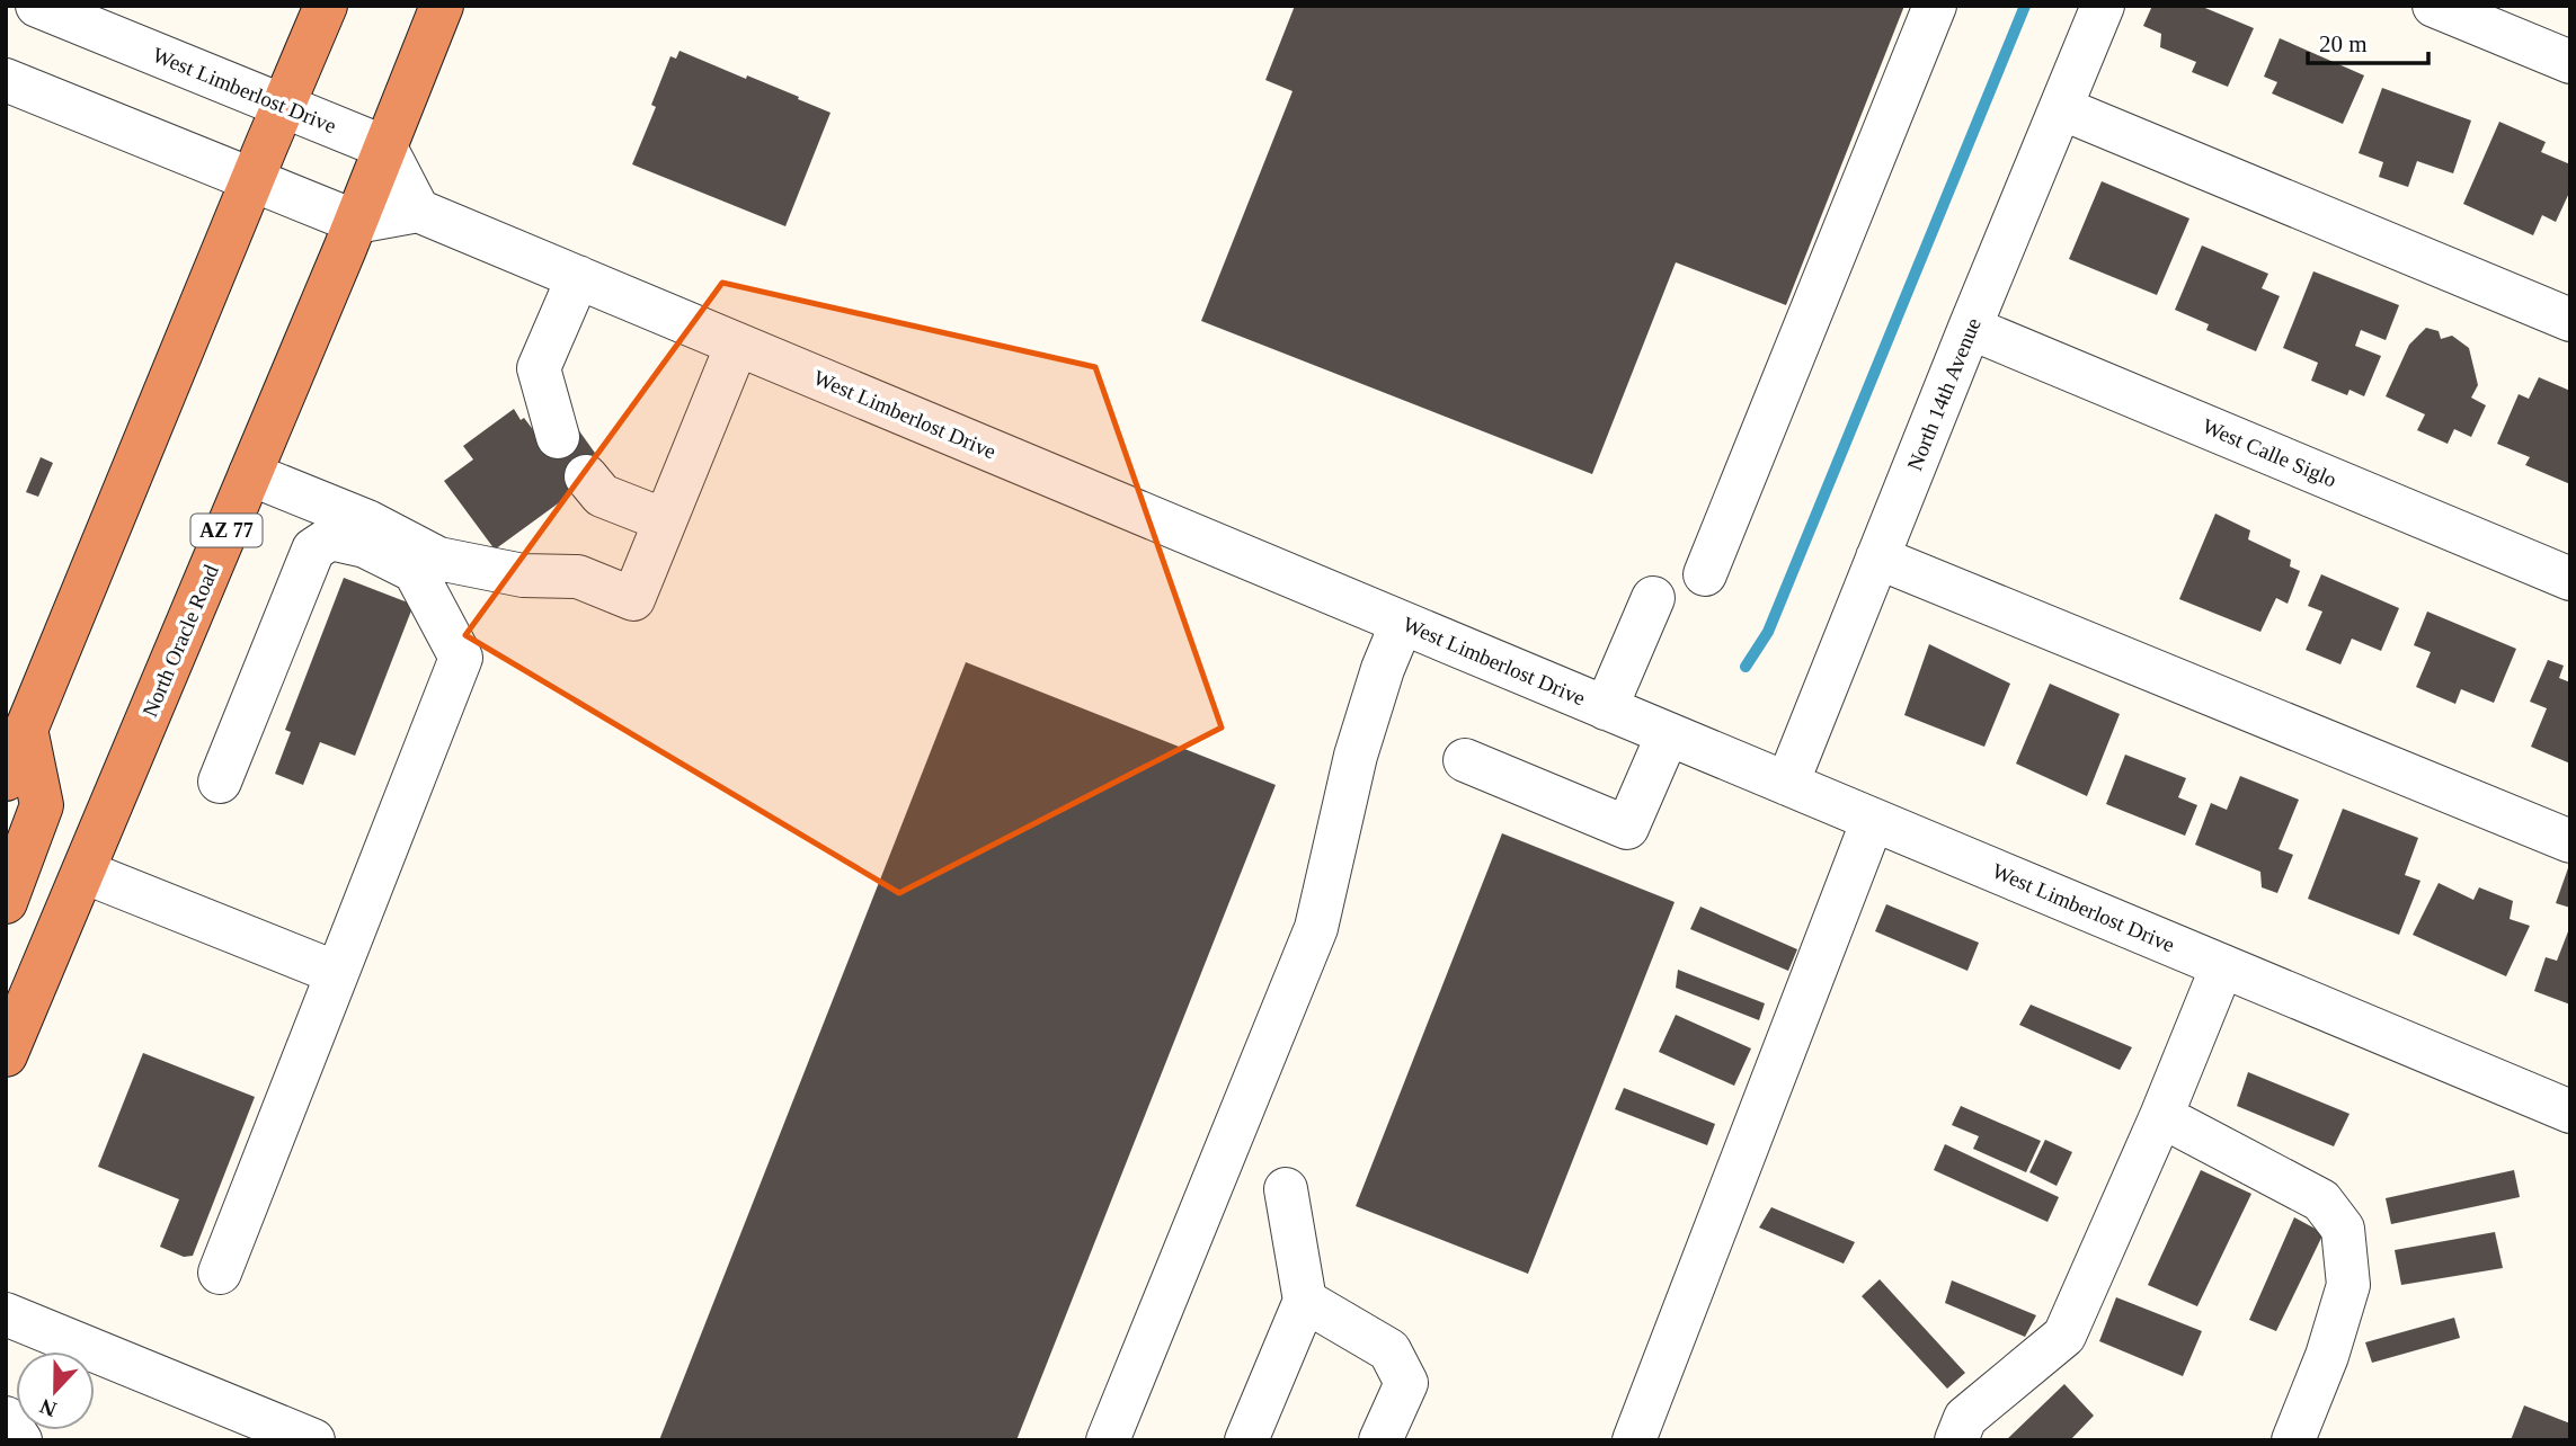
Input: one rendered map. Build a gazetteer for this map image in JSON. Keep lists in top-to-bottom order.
{
  "streets": {
    "highway": ["AZ 77", "North Oracle Road"],
    "street": ["West Limberlost Drive", "North 14th Avenue", "West Calle Siglo"]
  },
  "crossings": [
    ["West Limberlost Drive", "North 14th Avenue"],
    ["West Limberlost Drive", "North Oracle Road"],
    ["North 14th Avenue", "West Calle Siglo"]
  ],
  "scale_bar": "20 m",
  "north": "bottom"
}
